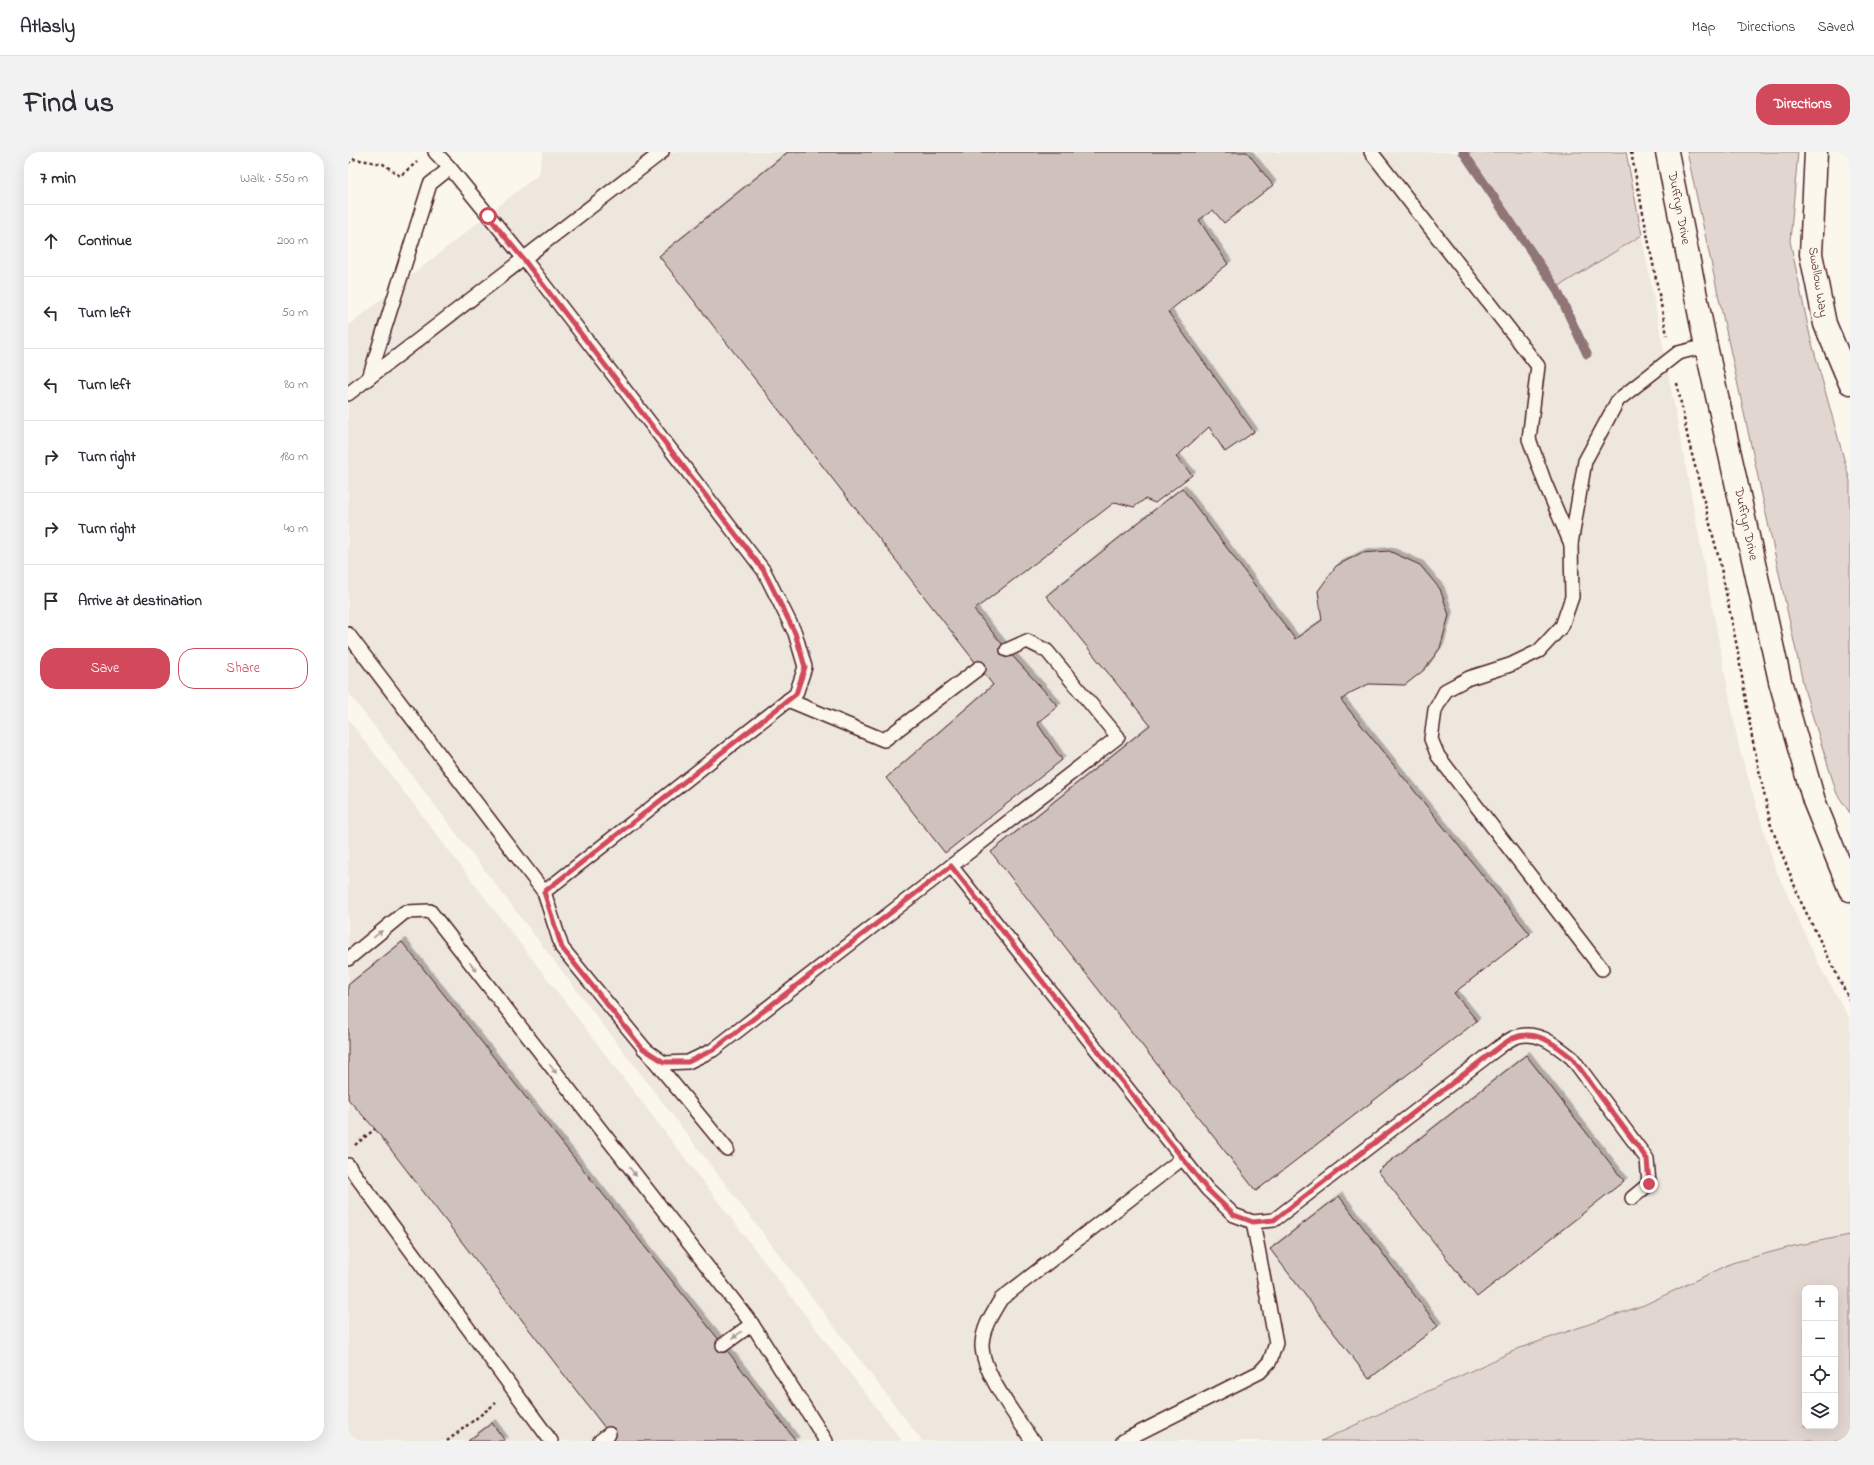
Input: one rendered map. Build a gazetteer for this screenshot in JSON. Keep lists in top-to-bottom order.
{
  "streets": {
    "street": ["Duffryn Drive", "Swallow Way"]
  },
  "page": {
    "header": "Atlasly",
    "nav": ["Map", "Directions", "Saved"],
    "title": "Find us",
    "buttons": [
      "Directions",
      ["Save", "Share"]
    ],
    "heading": ["7 min", "Walk · 550 m"],
    "list": [
      ["Continue", "200 m"],
      ["Turn left", "50 m"],
      ["Turn left", "80 m"],
      ["Turn right", "180 m"],
      ["Turn right", "40 m"],
      "Arrive at destination"
    ],
    "map_buttons": ["+", "−"]
  }
}
